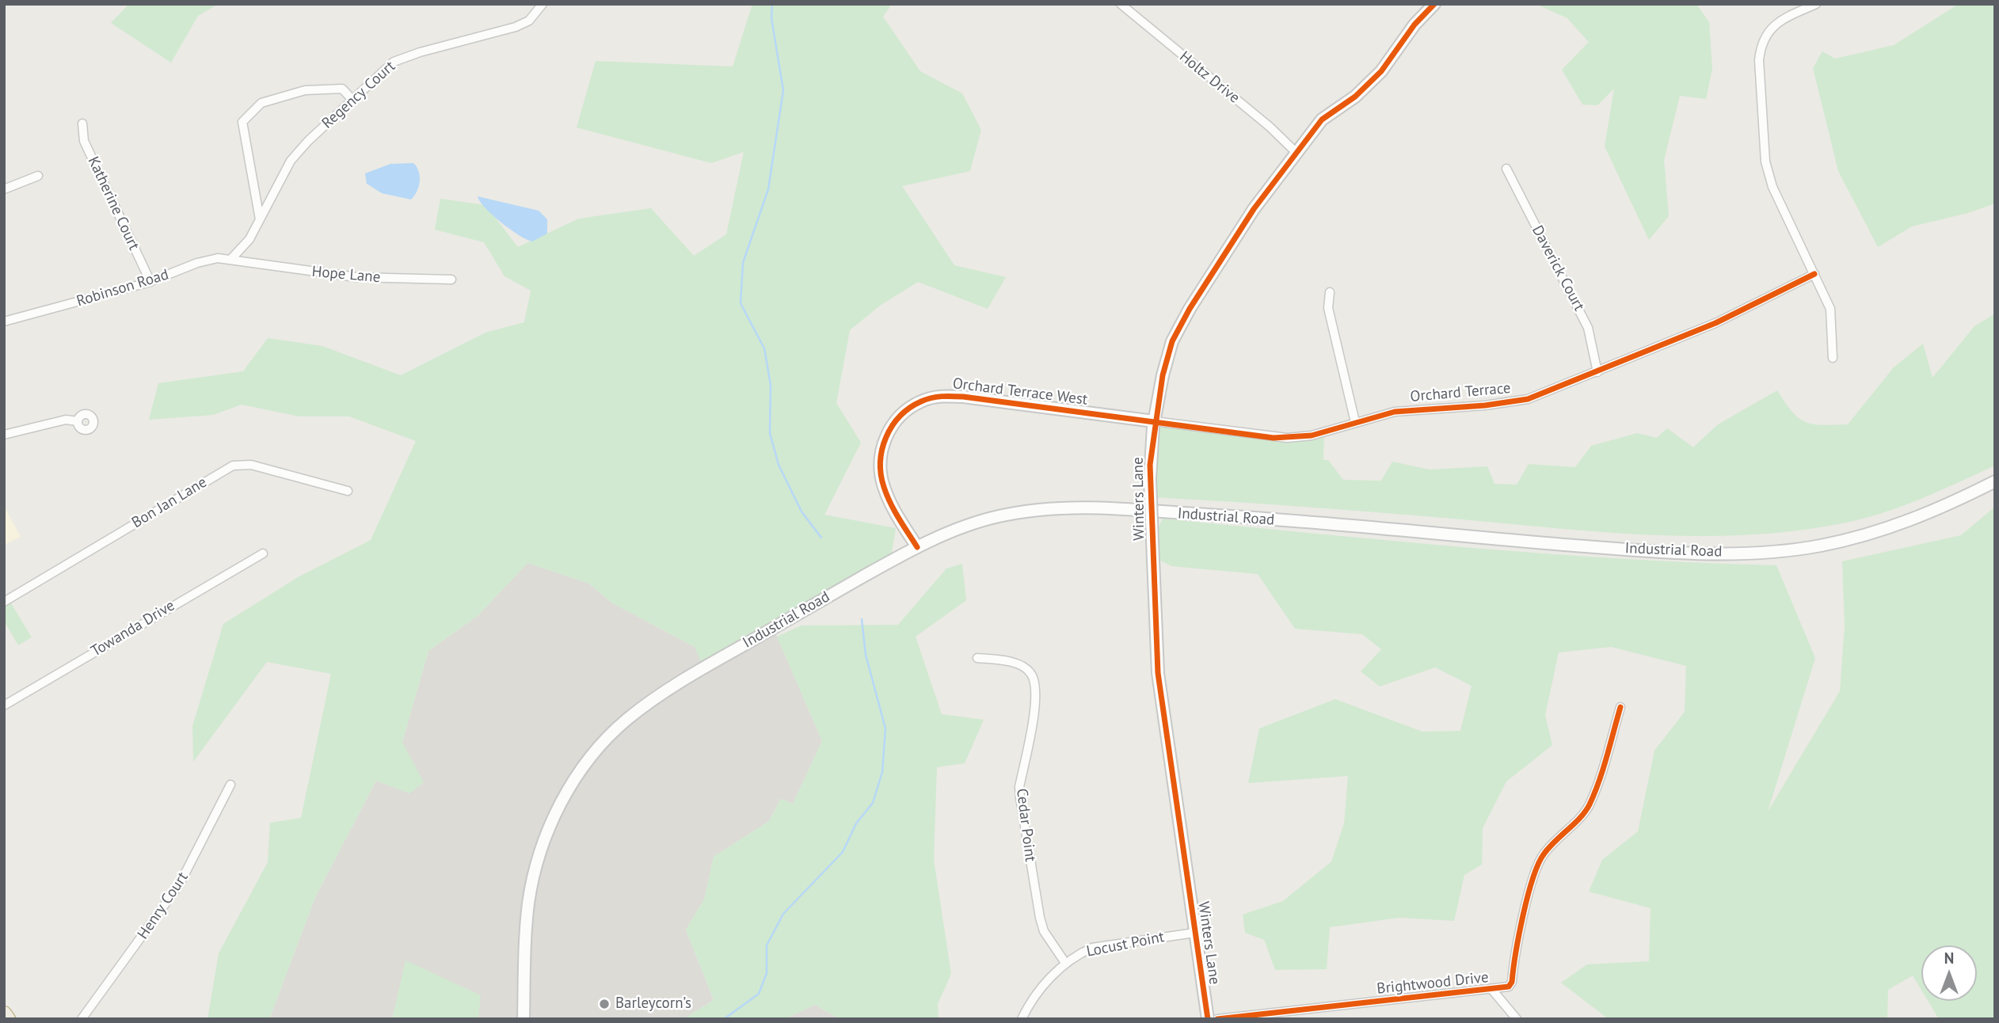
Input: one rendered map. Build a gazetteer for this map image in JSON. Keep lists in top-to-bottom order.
{
  "streets": {
    "main road": ["Orchard Terrace West", "Winters Lane", "Industrial Road"],
    "street": [
      "Holtz Drive",
      "Regency Court",
      "Katherine Court",
      "Daverick Court",
      "Hope Lane",
      "Robinson Road",
      "Orchard Terrace",
      "Bon Jan Lane",
      "Towanda Drive",
      "Cedar Point",
      "Henry Court",
      "Locust Point",
      "Brightwood Drive"
    ]
  },
  "crossings": [
    ["Holtz Drive", "Winters Lane"],
    ["Regency Court", "Robinson Road"],
    ["Katherine Court", "Robinson Road"],
    ["Daverick Court", "Orchard Terrace"],
    ["Hope Lane", "Robinson Road"],
    ["Orchard Terrace West", "Orchard Terrace"],
    ["Orchard Terrace West", "Winters Lane"],
    ["Orchard Terrace West", "Industrial Road"],
    ["Orchard Terrace", "Winters Lane"],
    ["Winters Lane", "Locust Point"],
    ["Cedar Point", "Locust Point"]
  ],
  "places": ["Barleycorn’s"],
  "north": "top"
}
